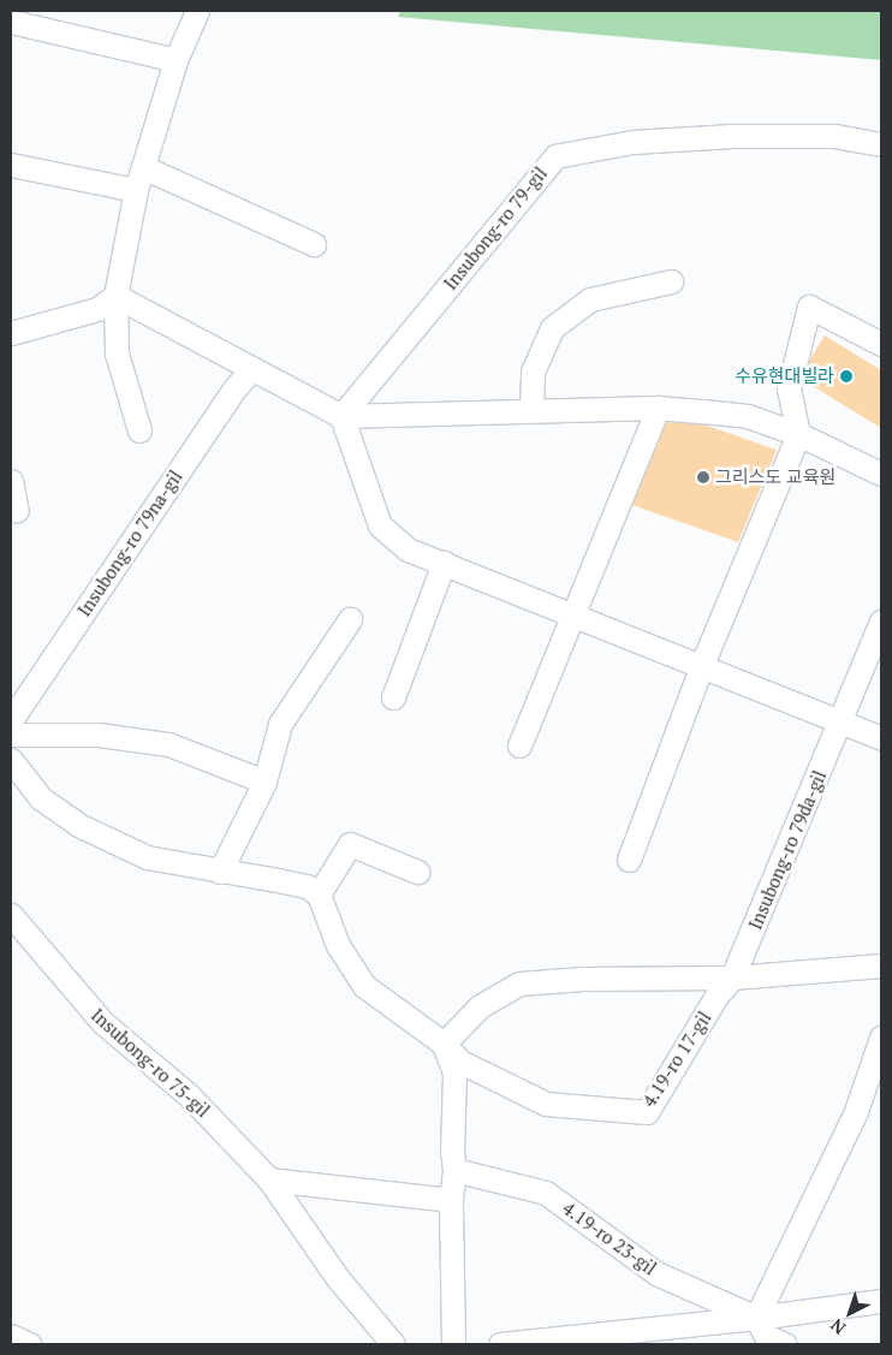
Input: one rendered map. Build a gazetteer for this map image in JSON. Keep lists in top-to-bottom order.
{
  "streets": {
    "street": [
      "Insubong-ro 79-gil",
      "Insubong-ro 79na-gil",
      "Insubong-ro 79da-gil",
      "4.19-ro 17-gil",
      "Insubong-ro 75-gil",
      "4.19-ro 23-gil"
    ]
  },
  "crossings": [
    ["Insubong-ro 79da-gil", "4.19-ro 17-gil"]
  ],
  "places": ["수유현대빌라", "그리스도 교육원"],
  "north": "bottom left"
}
